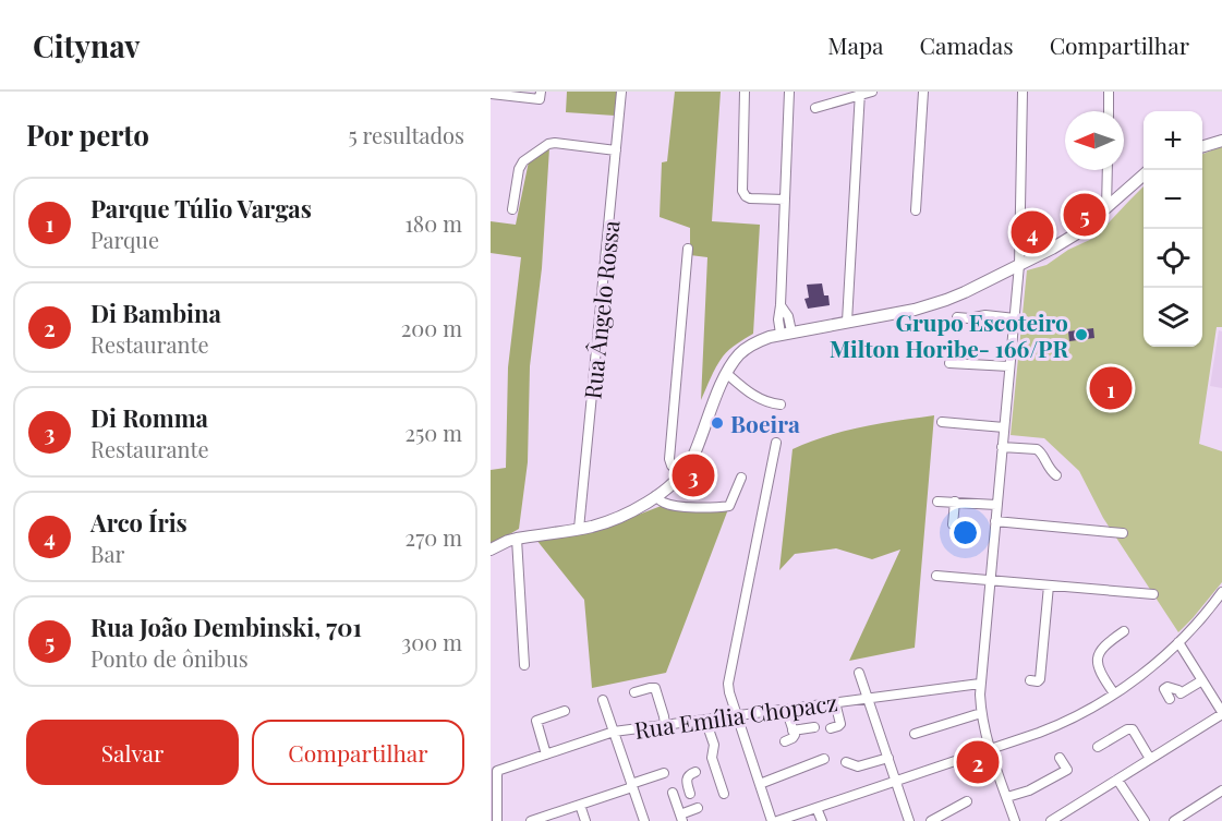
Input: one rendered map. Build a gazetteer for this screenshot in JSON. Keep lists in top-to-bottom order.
{
  "streets": {
    "street": ["Rua Ângelo Rossa", "Rua Emília Chopacz"]
  },
  "places": ["Grupo Escoteiro Milton Horibe- 166/PR", "Boeira"],
  "north": "left",
  "page": {
    "header": "Citynav",
    "nav": ["Mapa", "Camadas", "Compartilhar"],
    "heading": ["Por perto", "5 resultados"],
    "map_buttons": ["+", "−"],
    "list": [
      {
        "mark": "1",
        "name": "Parque Túlio Vargas",
        "note": "Parque",
        "value": "180 m"
      },
      {
        "mark": "2",
        "name": "Di Bambina",
        "note": "Restaurante",
        "value": "200 m"
      },
      {
        "mark": "3",
        "name": "Di Romma",
        "note": "Restaurante",
        "value": "250 m"
      },
      {
        "mark": "4",
        "name": "Arco Íris",
        "note": "Bar",
        "value": "270 m"
      },
      {
        "mark": "5",
        "name": "Rua João Dembinski, 701",
        "note": "Ponto de ônibus",
        "value": "300 m"
      }
    ],
    "pins": [
      "5",
      "4",
      "1",
      "3",
      "2"
    ],
    "buttons": ["Salvar", "Compartilhar"]
  }
}
